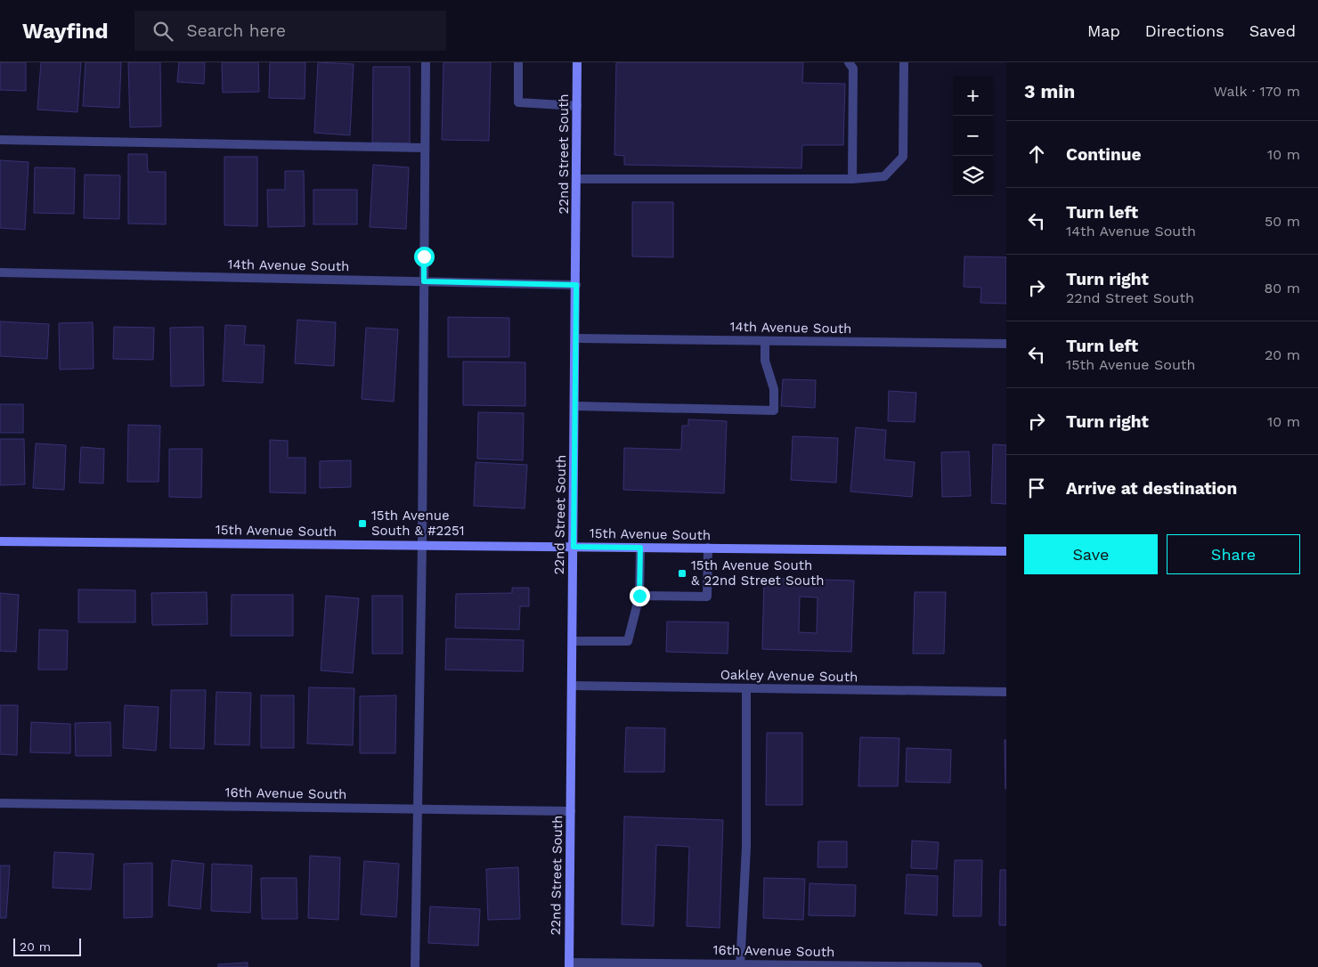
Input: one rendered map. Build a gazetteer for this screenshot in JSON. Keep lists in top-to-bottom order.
{
  "streets": {
    "street": [
      "22nd Street South",
      "14th Avenue South",
      "15th Avenue South",
      "Oakley Avenue South",
      "16th Avenue South"
    ]
  },
  "crossings": [
    ["22nd Street South", "14th Avenue South"],
    ["22nd Street South", "15th Avenue South"],
    ["22nd Street South", "Oakley Avenue South"],
    ["22nd Street South", "16th Avenue South"]
  ],
  "places": {
    "transit": ["15th Avenue South & #2251", "15th Avenue South & 22nd Street South"]
  },
  "scale_bar": "20 m",
  "page": {
    "header": "Wayfind",
    "search": "Search here",
    "nav": ["Map", "Directions", "Saved"],
    "heading": ["3 min", "Walk · 170 m"],
    "map_buttons": ["+", "−"],
    "list": [
      ["Continue", "10 m"],
      ["Turn left", "14th Avenue South", "50 m"],
      ["Turn right", "22nd Street South", "80 m"],
      ["Turn left", "15th Avenue South", "20 m"],
      ["Turn right", "10 m"],
      "Arrive at destination"
    ],
    "buttons": ["Save", "Share"],
    "scale": "20 m"
  }
}
